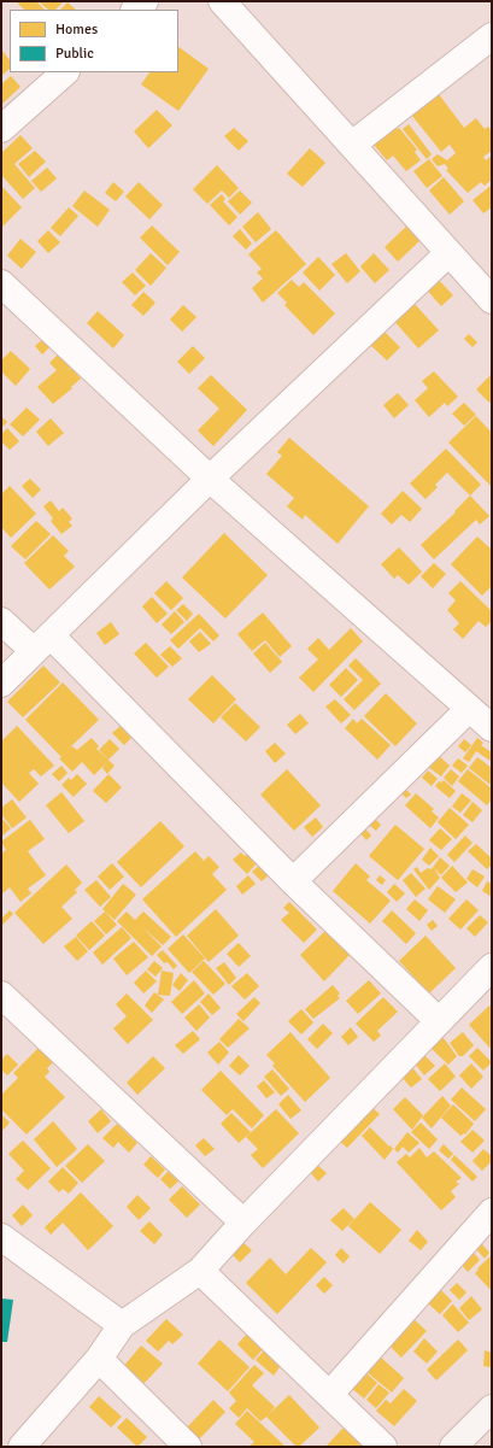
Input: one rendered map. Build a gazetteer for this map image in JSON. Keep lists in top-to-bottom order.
{
  "legend": ["Homes", "Public"]
}
